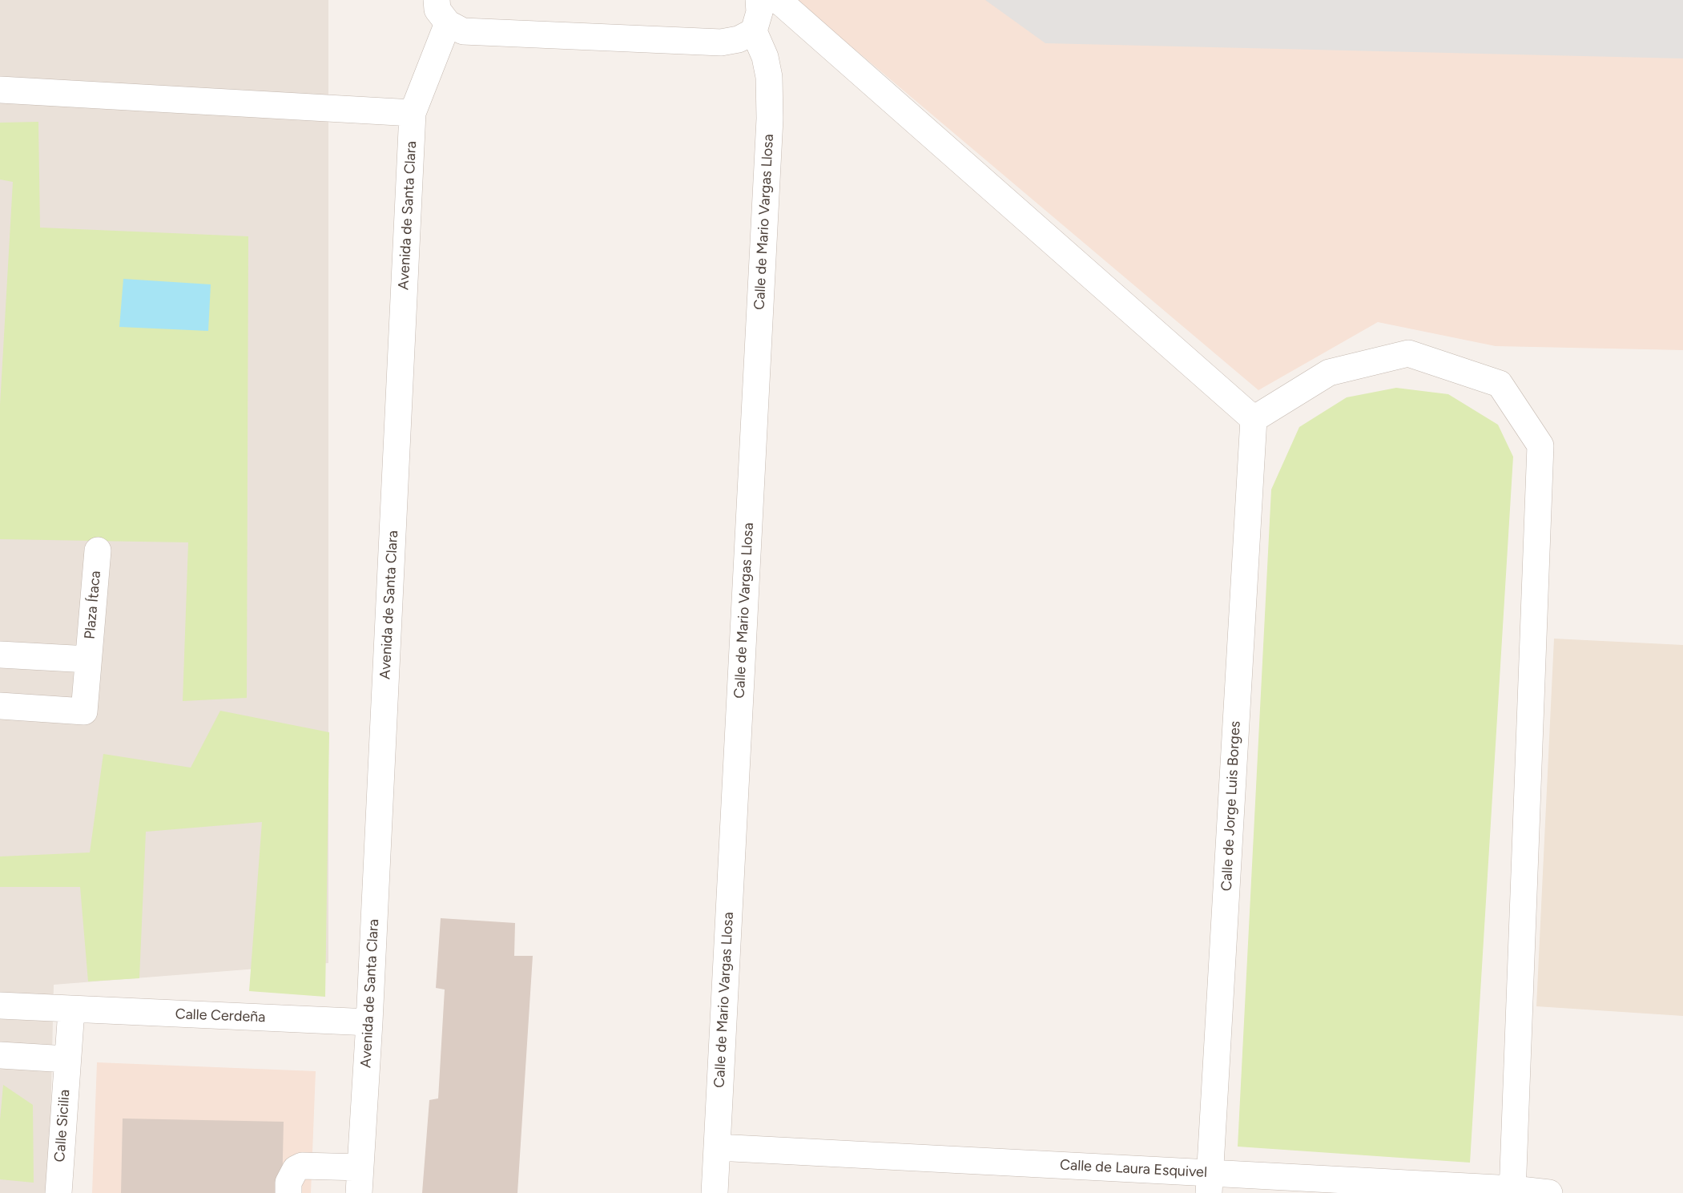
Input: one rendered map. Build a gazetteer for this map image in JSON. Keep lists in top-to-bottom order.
{
  "streets": {
    "street": [
      "Avenida de Santa Clara",
      "Calle de Mario Vargas Llosa",
      "Plaza Ítaca",
      "Calle de Jorge Luis Borges",
      "Calle Cerdeña",
      "Calle Sicilia",
      "Calle de Laura Esquivel"
    ]
  },
  "crossings": [
    ["Avenida de Santa Clara", "Calle Cerdeña"],
    ["Calle de Mario Vargas Llosa", "Calle de Laura Esquivel"],
    ["Calle de Jorge Luis Borges", "Calle de Laura Esquivel"],
    ["Calle Cerdeña", "Calle Sicilia"]
  ]
}
